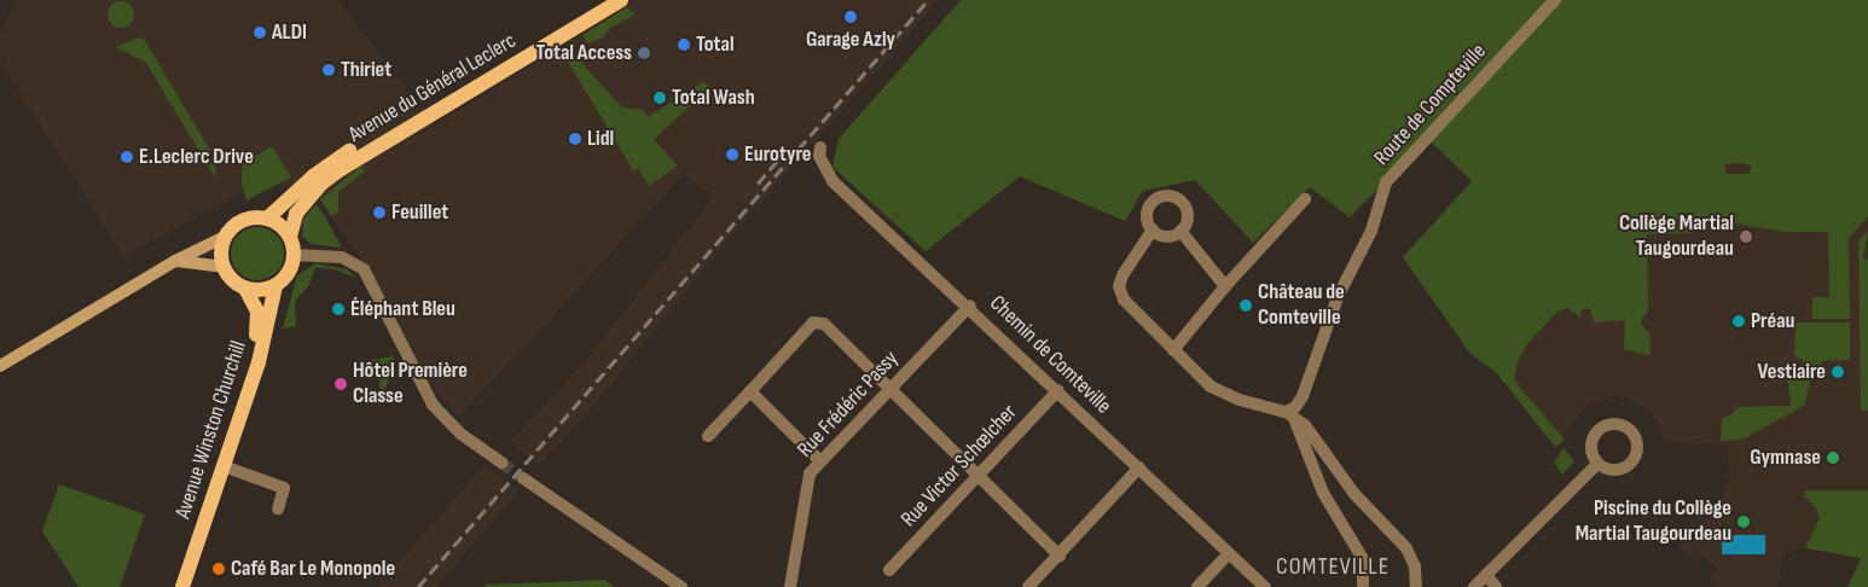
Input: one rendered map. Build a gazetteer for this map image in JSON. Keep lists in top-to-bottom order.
{
  "streets": {
    "main road": ["Avenue du Général Leclerc", "Avenue Winston Churchill"],
    "street": [
      "Route de Compteville",
      "Chemin de Comteville",
      "Rue Frédéric Passy",
      "Rue Victor Schœlcher"
    ]
  },
  "crossings": [
    ["Avenue du Général Leclerc", "Avenue Winston Churchill"],
    ["Chemin de Comteville", "Rue Frédéric Passy"],
    ["Chemin de Comteville", "Rue Victor Schœlcher"]
  ],
  "districts": ["COMTEVILLE"],
  "places": [
    "Garage Azly",
    "ALDI",
    "Total",
    "Total Access",
    "Thiriet",
    "Total Wash",
    "Lidl",
    "Eurotyre",
    "E.Leclerc Drive",
    "Feuillet",
    "Collège Martial Taugourdeau",
    "Château de Comteville",
    "Éléphant Bleu",
    "Préau",
    "Vestiaire",
    "Hôtel Première Classe",
    "Gymnase",
    "Piscine du Collège Martial Taugourdeau",
    "Café Bar Le Monopole"
  ]
}
